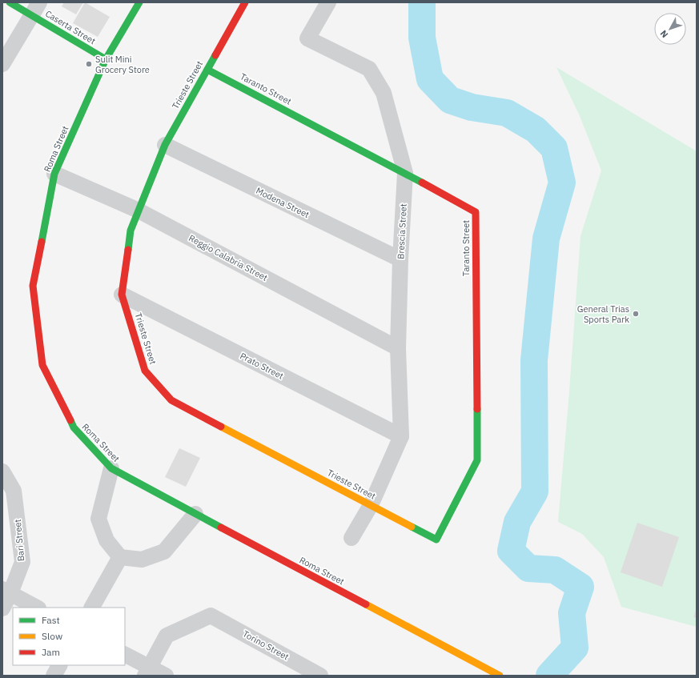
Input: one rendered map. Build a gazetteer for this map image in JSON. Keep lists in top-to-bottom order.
{
  "streets": {
    "street": [
      "Caserta Street",
      "Trieste Street",
      "Taranto Street",
      "Roma Street",
      "Modena Street",
      "Brescia Street",
      "Reggio Calabria Street",
      "Prato Street",
      "Bari Street",
      "Torino Street"
    ]
  },
  "crossings": [
    ["Caserta Street", "Roma Street"],
    ["Trieste Street", "Taranto Street"],
    ["Trieste Street", "Modena Street"],
    ["Trieste Street", "Brescia Street"],
    ["Trieste Street", "Reggio Calabria Street"],
    ["Trieste Street", "Prato Street"],
    ["Taranto Street", "Brescia Street"],
    ["Roma Street", "Reggio Calabria Street"],
    ["Modena Street", "Brescia Street"],
    ["Brescia Street", "Reggio Calabria Street"],
    ["Brescia Street", "Prato Street"]
  ],
  "places": ["Sulit Mini Grocery Store", "General Trias Sports Park"],
  "legend": ["Fast", "Slow", "Jam"],
  "north": "bottom left"
}
